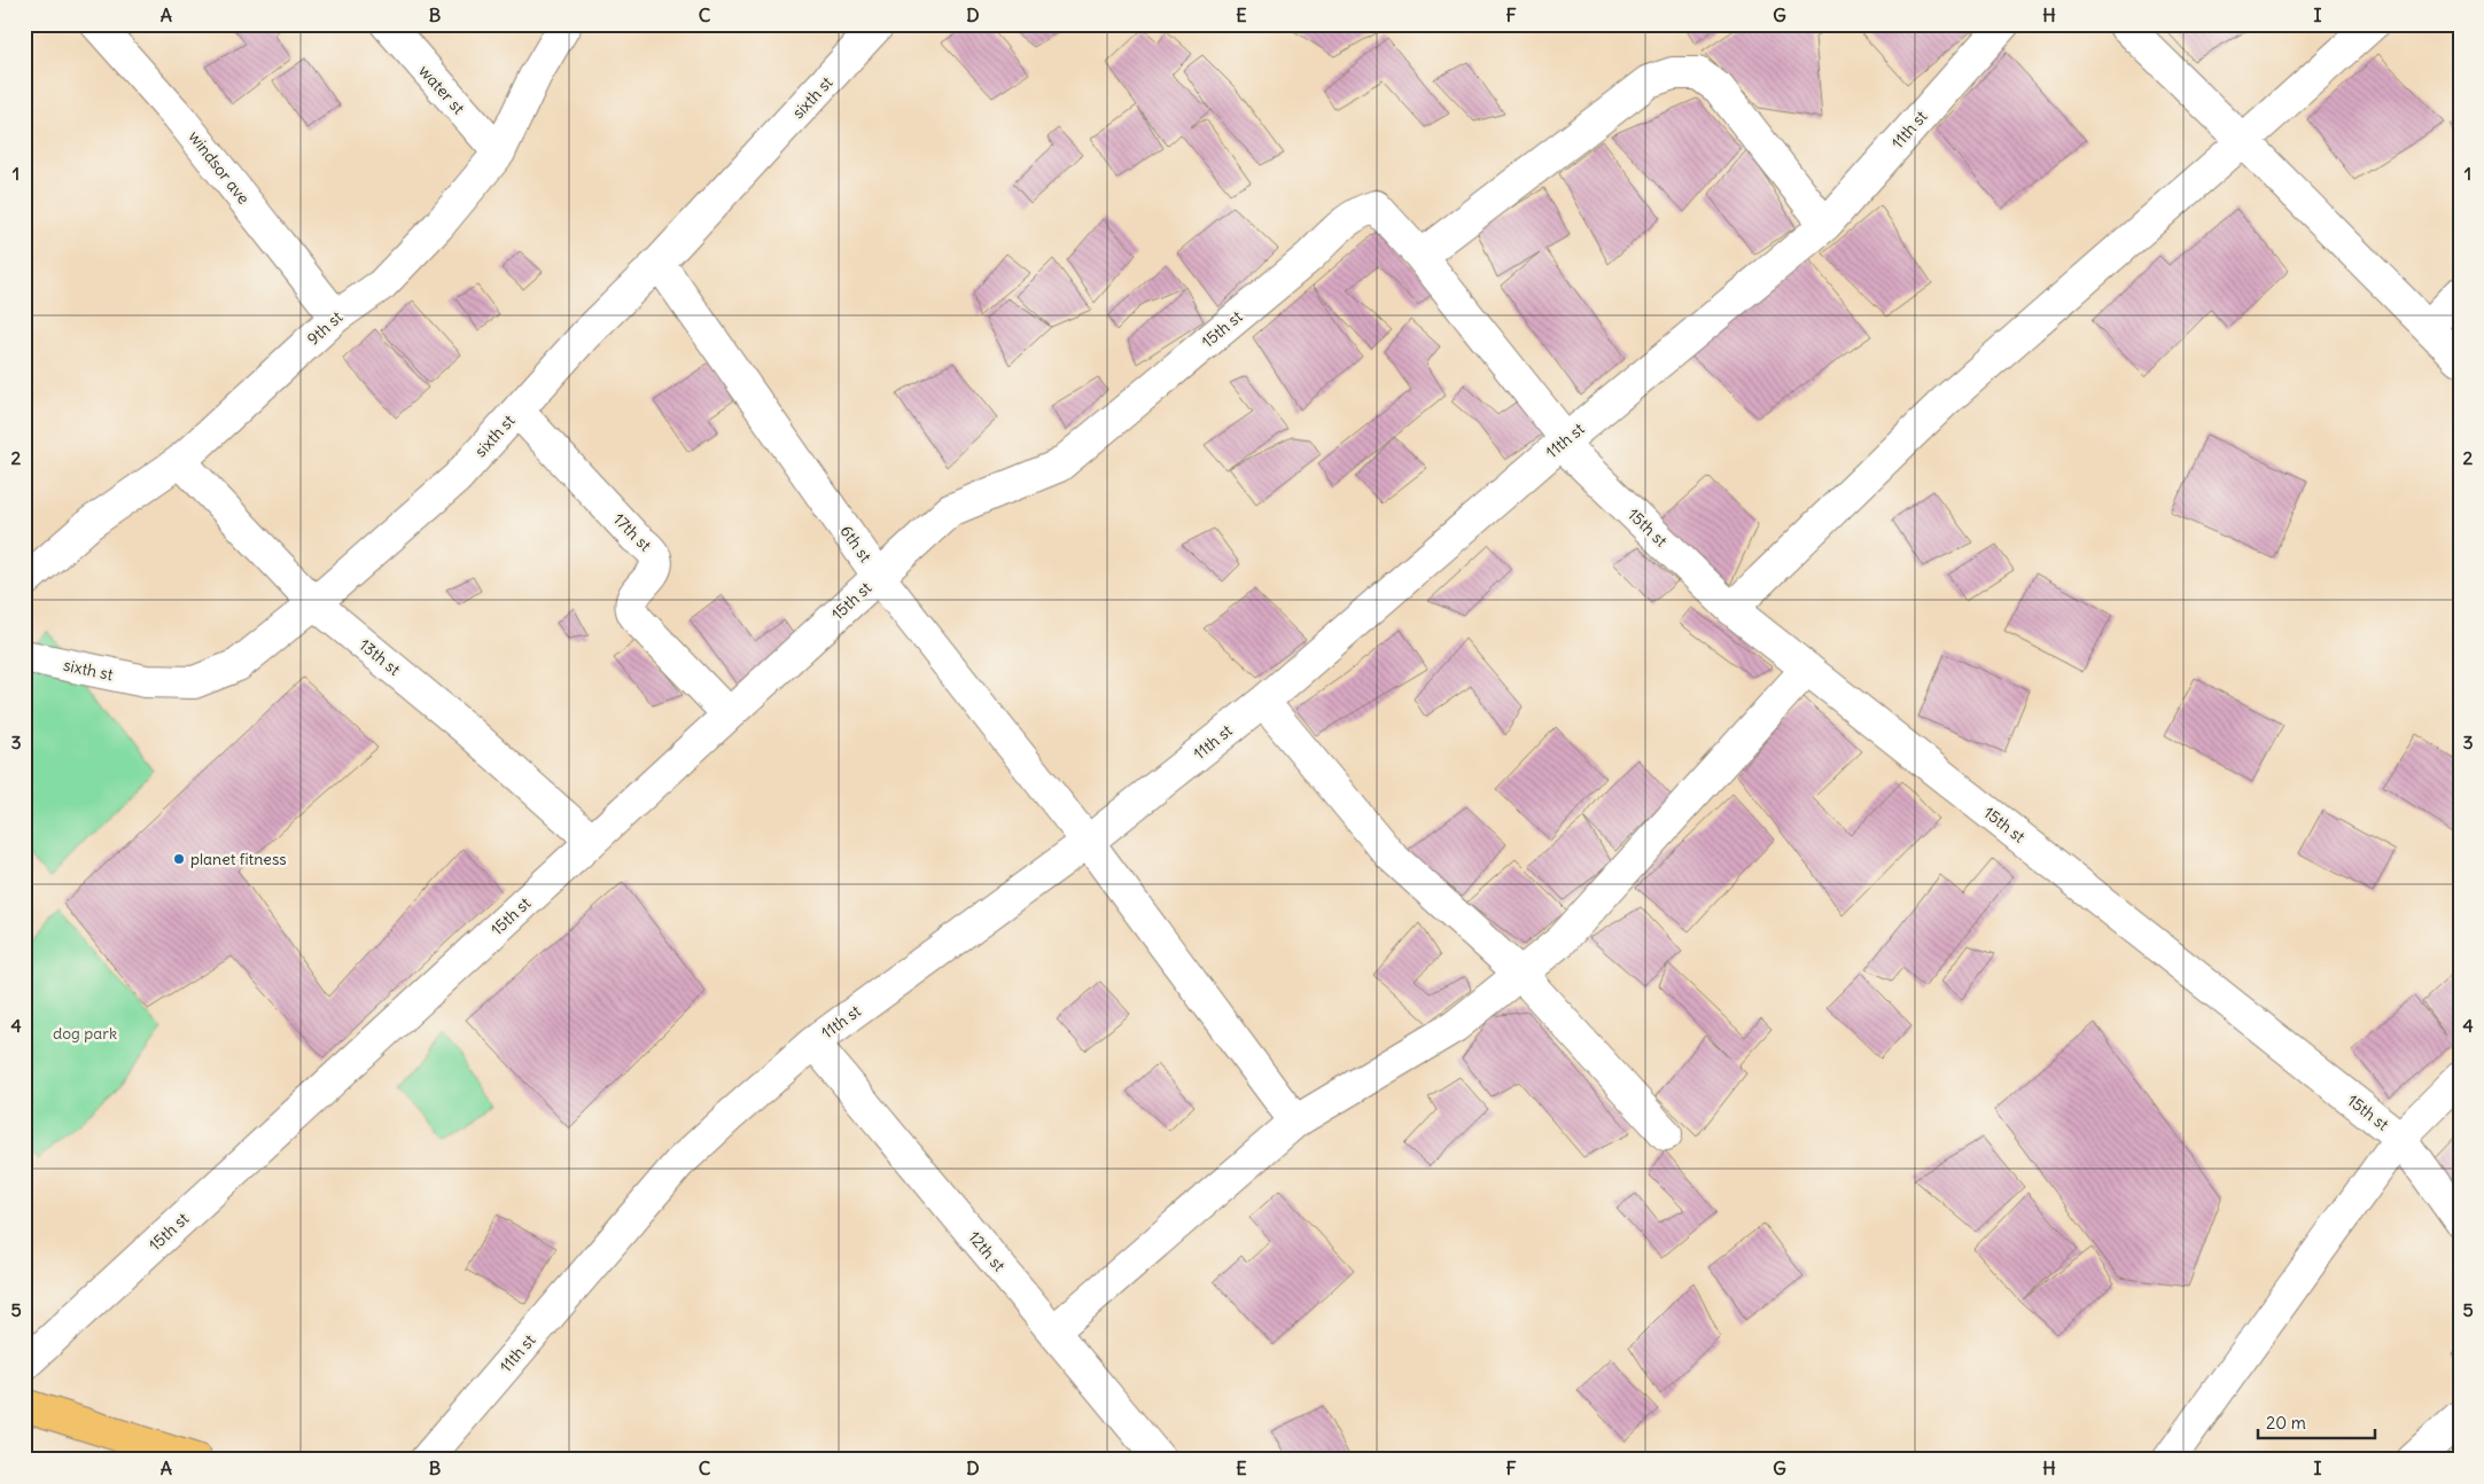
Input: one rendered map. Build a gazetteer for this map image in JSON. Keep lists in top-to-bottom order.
{
  "streets": {
    "street": [
      "water st",
      "sixth st",
      "11th st",
      "windsor ave",
      "9th st",
      "15th st",
      "17th st",
      "6th st",
      "13th st",
      "12th st"
    ]
  },
  "crossings": [
    ["water st", "9th st"],
    ["sixth st", "17th st"],
    ["sixth st", "6th st"],
    ["sixth st", "13th st"],
    ["11th st", "15th st"],
    ["11th st", "6th st"],
    ["11th st", "12th st"],
    ["windsor ave", "9th st"],
    ["9th st", "13th st"],
    ["15th st", "17th st"],
    ["15th st", "6th st"],
    ["15th st", "13th st"]
  ],
  "parks": ["dog park"],
  "places": ["planet fitness"],
  "scale_bar": "20 m",
  "grid": {
    "columns": [
      "A",
      "B",
      "C",
      "D",
      "E",
      "F",
      "G",
      "H",
      "I"
    ],
    "rows": [
      "1",
      "2",
      "3",
      "4",
      "5"
    ]
  }
}
